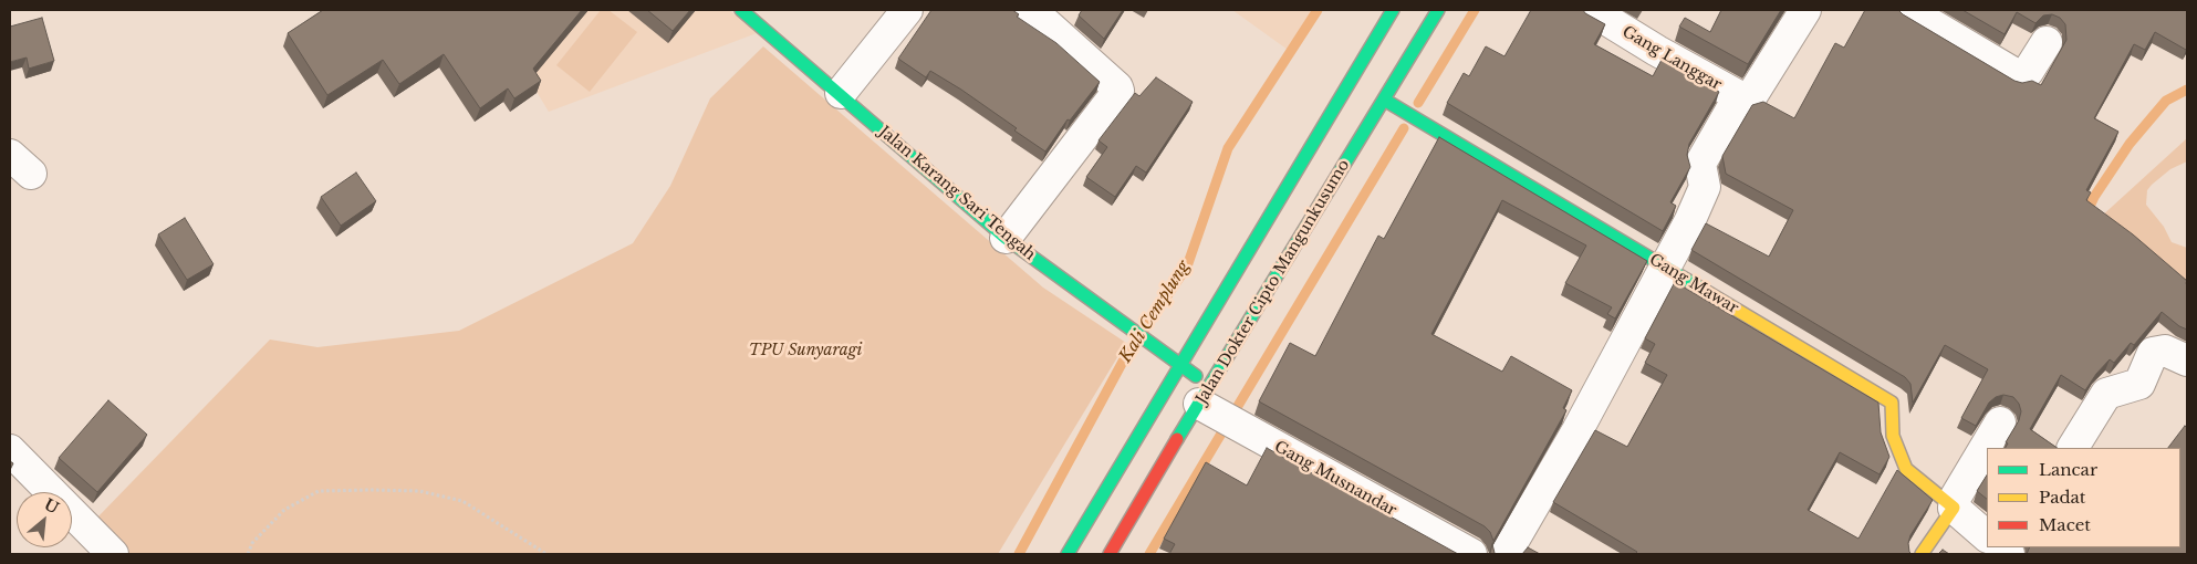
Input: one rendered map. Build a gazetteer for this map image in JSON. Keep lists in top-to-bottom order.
{
  "streets": {
    "street": [
      "Gang Langgar",
      "Jalan Karang Sari Tengah",
      "Jalan Dokter Cipto Mangunkusumo",
      "Gang Mawar",
      "Gang Musnandar"
    ]
  },
  "crossings": [
    ["Jalan Karang Sari Tengah", "Jalan Dokter Cipto Mangunkusumo"],
    ["Jalan Karang Sari Tengah", "Gang Musnandar"],
    ["Jalan Dokter Cipto Mangunkusumo", "Gang Mawar"],
    ["Jalan Dokter Cipto Mangunkusumo", "Gang Musnandar"]
  ],
  "water": ["Kali Cemplung"],
  "parks": ["TPU Sunyaragi"],
  "legend": ["Lancar", "Padat", "Macet"],
  "north": "top right"
}
